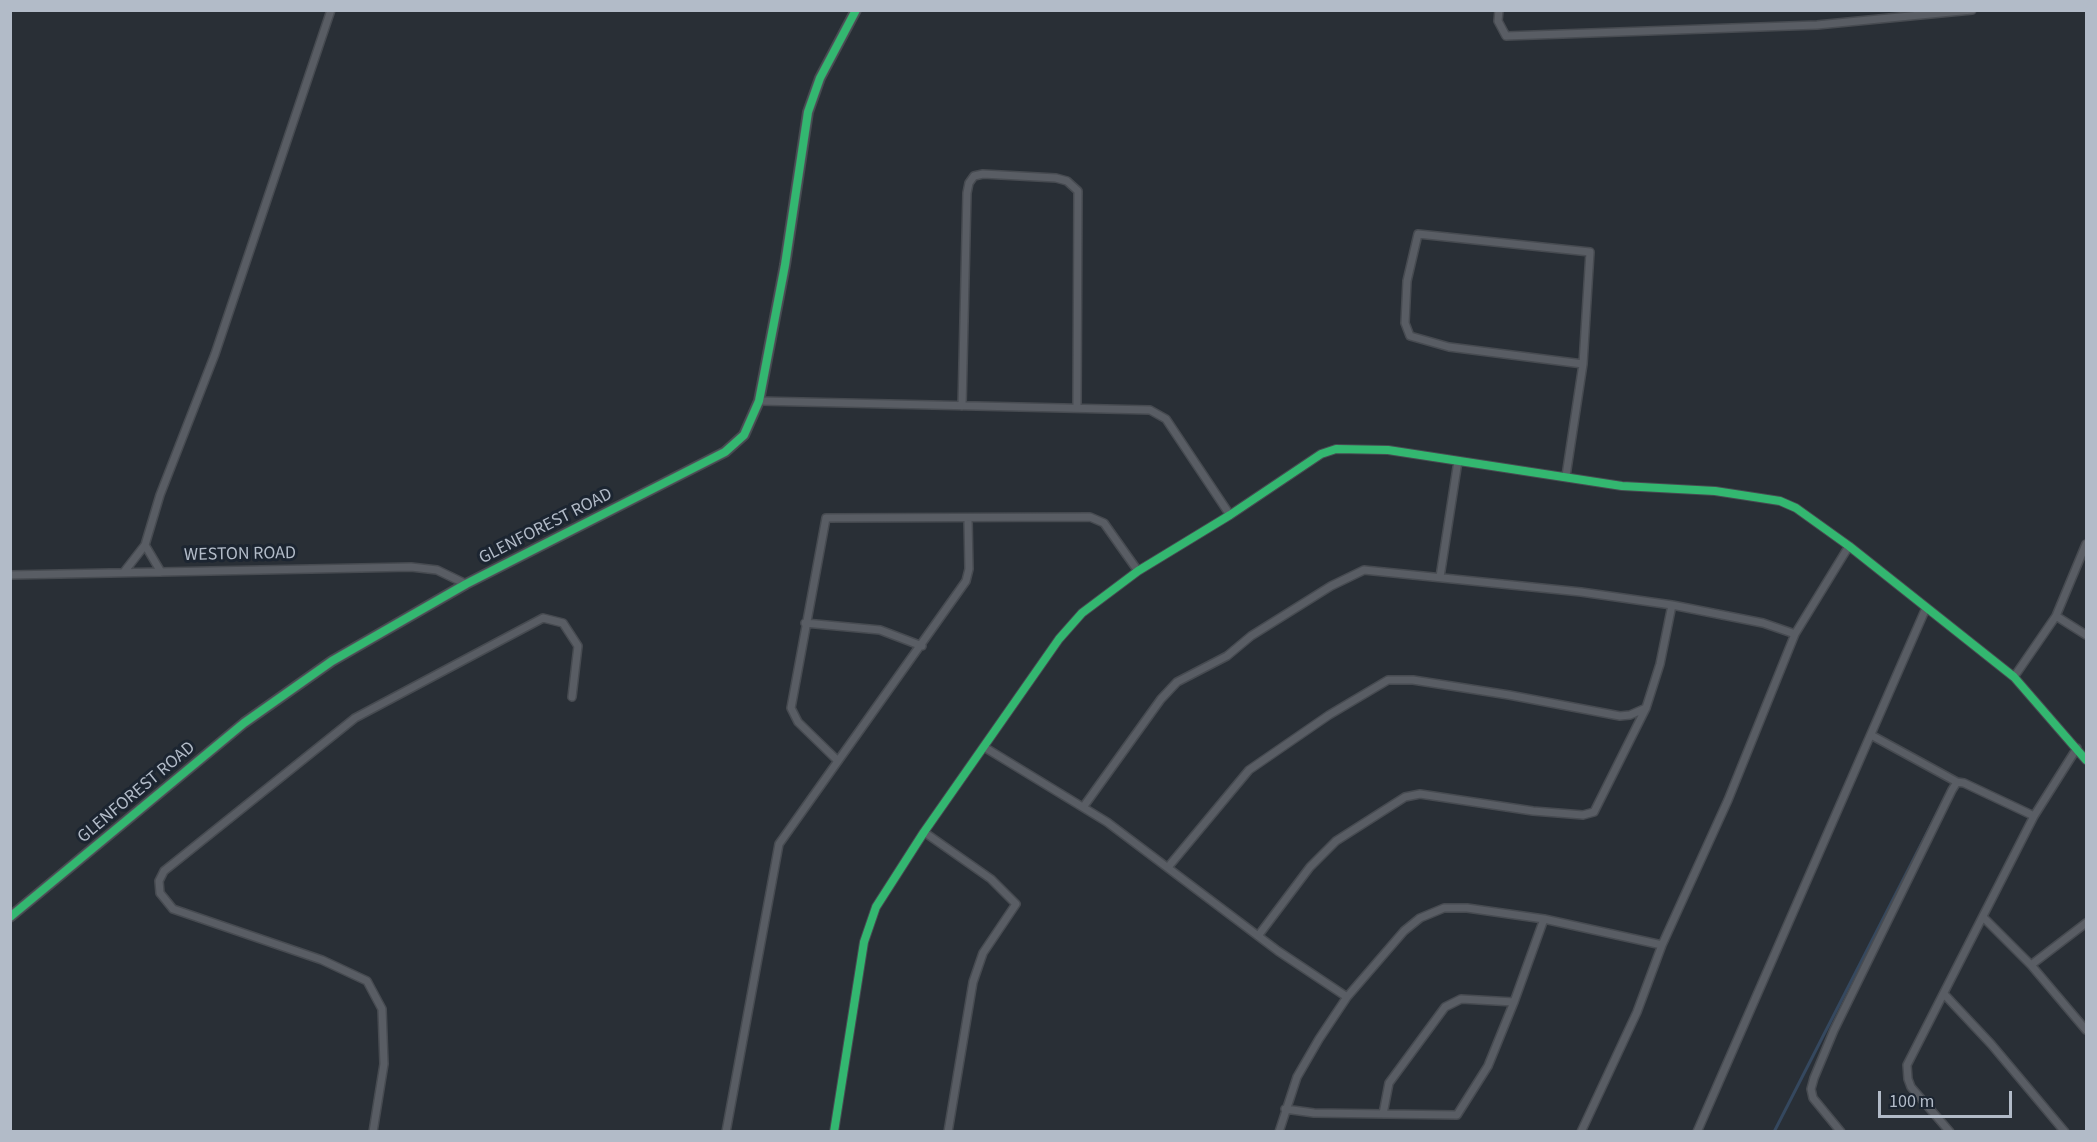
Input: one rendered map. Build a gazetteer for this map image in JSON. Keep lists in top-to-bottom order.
{
  "streets": {
    "street": ["GLENFOREST ROAD", "WESTON ROAD"]
  },
  "crossings": [
    ["GLENFOREST ROAD", "WESTON ROAD"]
  ],
  "scale_bar": "100 m"
}
